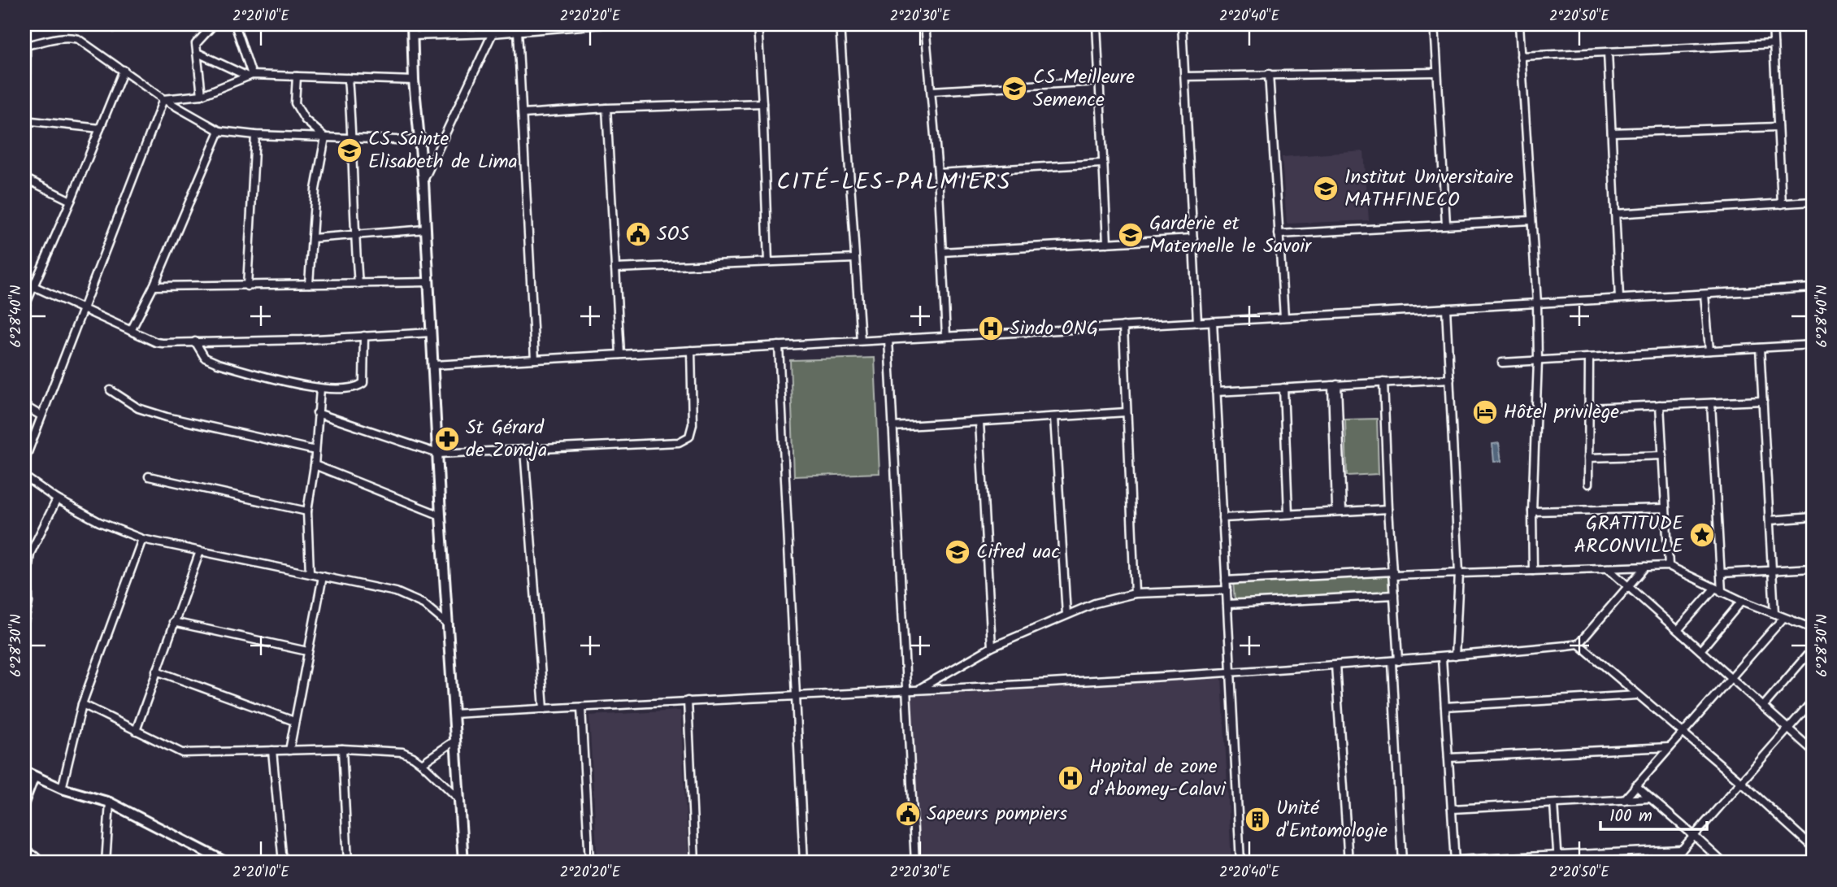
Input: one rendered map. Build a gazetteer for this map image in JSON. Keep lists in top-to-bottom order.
{
  "districts": ["CITÉ-LES-PALMIERS"],
  "places": {
    "school or university": [
      "CS Meilleure Semence",
      "CS Sainte Elisabeth de Lima",
      "Institut Universitaire MATHFINECO",
      "Garderie et Maternelle le Savoir",
      "Cifred uac"
    ],
    "public building": ["SOS", "Sapeurs pompiers"],
    "hospital": ["Sindo ONG", "Hopital de zone d’Abomey-Calavi"],
    "hotel": ["Hôtel privilège"],
    "pharmacy": ["St Gérard de Zondja"],
    "place": ["GRATITUDE ARCONVILLE"],
    "building": ["Unité d'Entomologie"]
  },
  "scale_bar": "100 m",
  "coordinates": [
    "2°20'10\"E",
    "2°20'20\"E",
    "2°20'30\"E",
    "2°20'40\"E",
    "2°20'50\"E",
    "6°28'40\"N",
    "6°28'30\"N"
  ]
}
